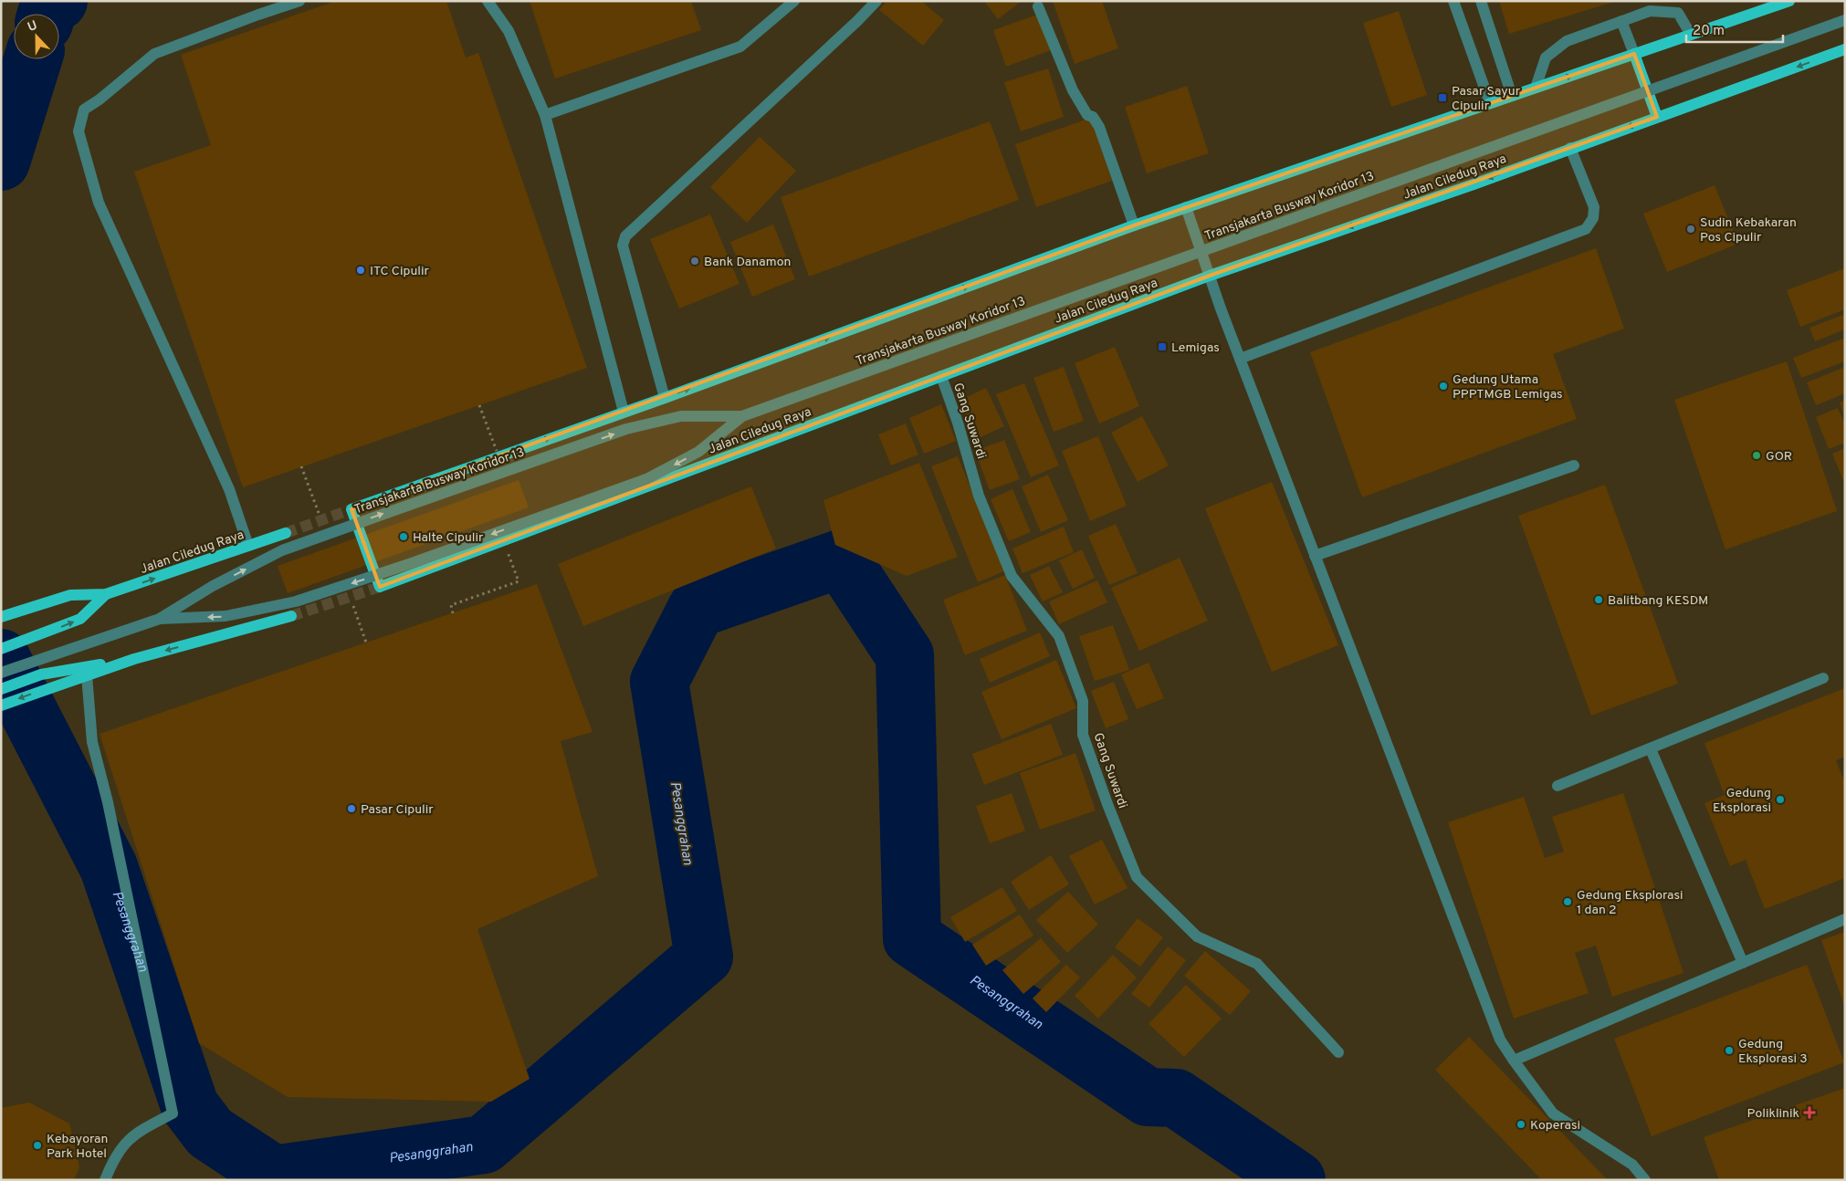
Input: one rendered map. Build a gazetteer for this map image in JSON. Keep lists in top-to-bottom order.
{
  "streets": {
    "main road": ["Jalan Ciledug Raya"],
    "street": ["Transjakarta Busway Koridor 13", "Gang Suwardi"]
  },
  "crossings": [
    ["Jalan Ciledug Raya", "Gang Suwardi"]
  ],
  "water": ["Pesanggrahan"],
  "places": {
    "transit": ["Pasar Sayur Cipulir", "Lemigas"],
    "other": [
      "Sudin Kebakaran Pos Cipulir",
      "Bank Danamon",
      "ITC Cipulir",
      "Gedung Utama PPPTMGB Lemigas",
      "GOR",
      "Halte Cipulir",
      "Balitbang KESDM",
      "Gedung Eksplorasi",
      "Pasar Cipulir",
      "Gedung Eksplorasi 1 dan 2",
      "Gedung Eksplorasi 3",
      "Koperasi",
      "Kebayoran Park Hotel"
    ],
    "health": ["Poliklinik"]
  },
  "scale_bar": "20 m",
  "north": "top"
}
